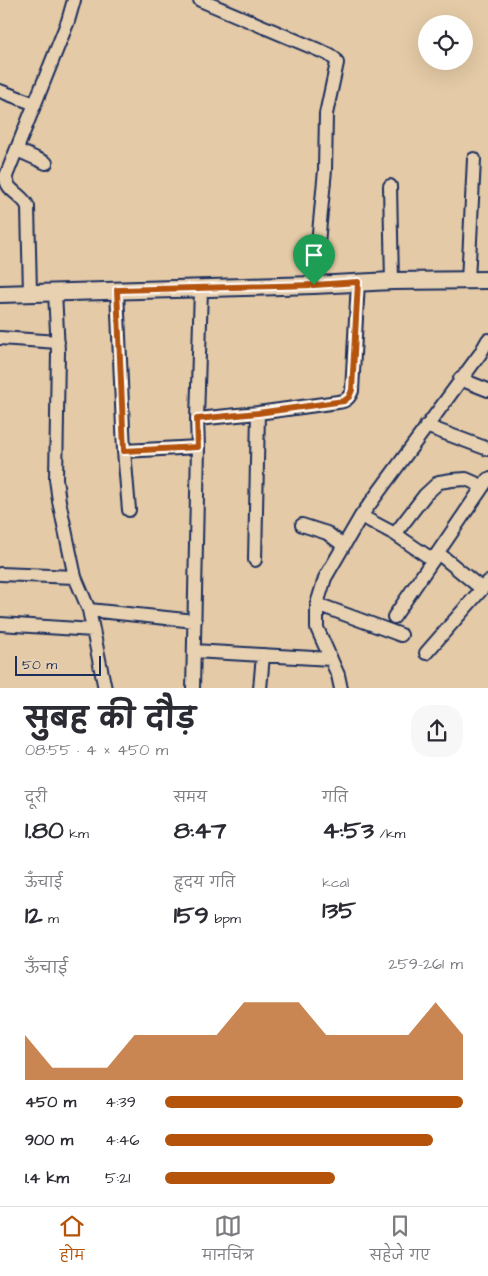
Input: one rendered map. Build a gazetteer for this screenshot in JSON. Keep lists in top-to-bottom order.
{
  "scale_bar": "50 m",
  "page": {
    "scale": "50 m",
    "heading": ["सुबह की दौड़", "08:55 · 4 × 450 m"],
    "stats": [
      ["दूरी", "1.80 km"],
      ["समय", "8:47"],
      ["गति", "4:53 /km"],
      ["ऊँचाई", "12 m"],
      ["हृदय गति", "159 bpm"],
      ["kcal", "135"]
    ],
    "chart": ["ऊँचाई", "259–261 m"],
    "list": [
      {
        "name": "450 m",
        "note": "4:39"
      },
      {
        "name": "900 m",
        "note": "4:46"
      },
      {
        "name": "1.4 km",
        "note": "5:21"
      }
    ],
    "tabs": ["होम", "मानचित्र", "सहेजे गए"]
  }
}
